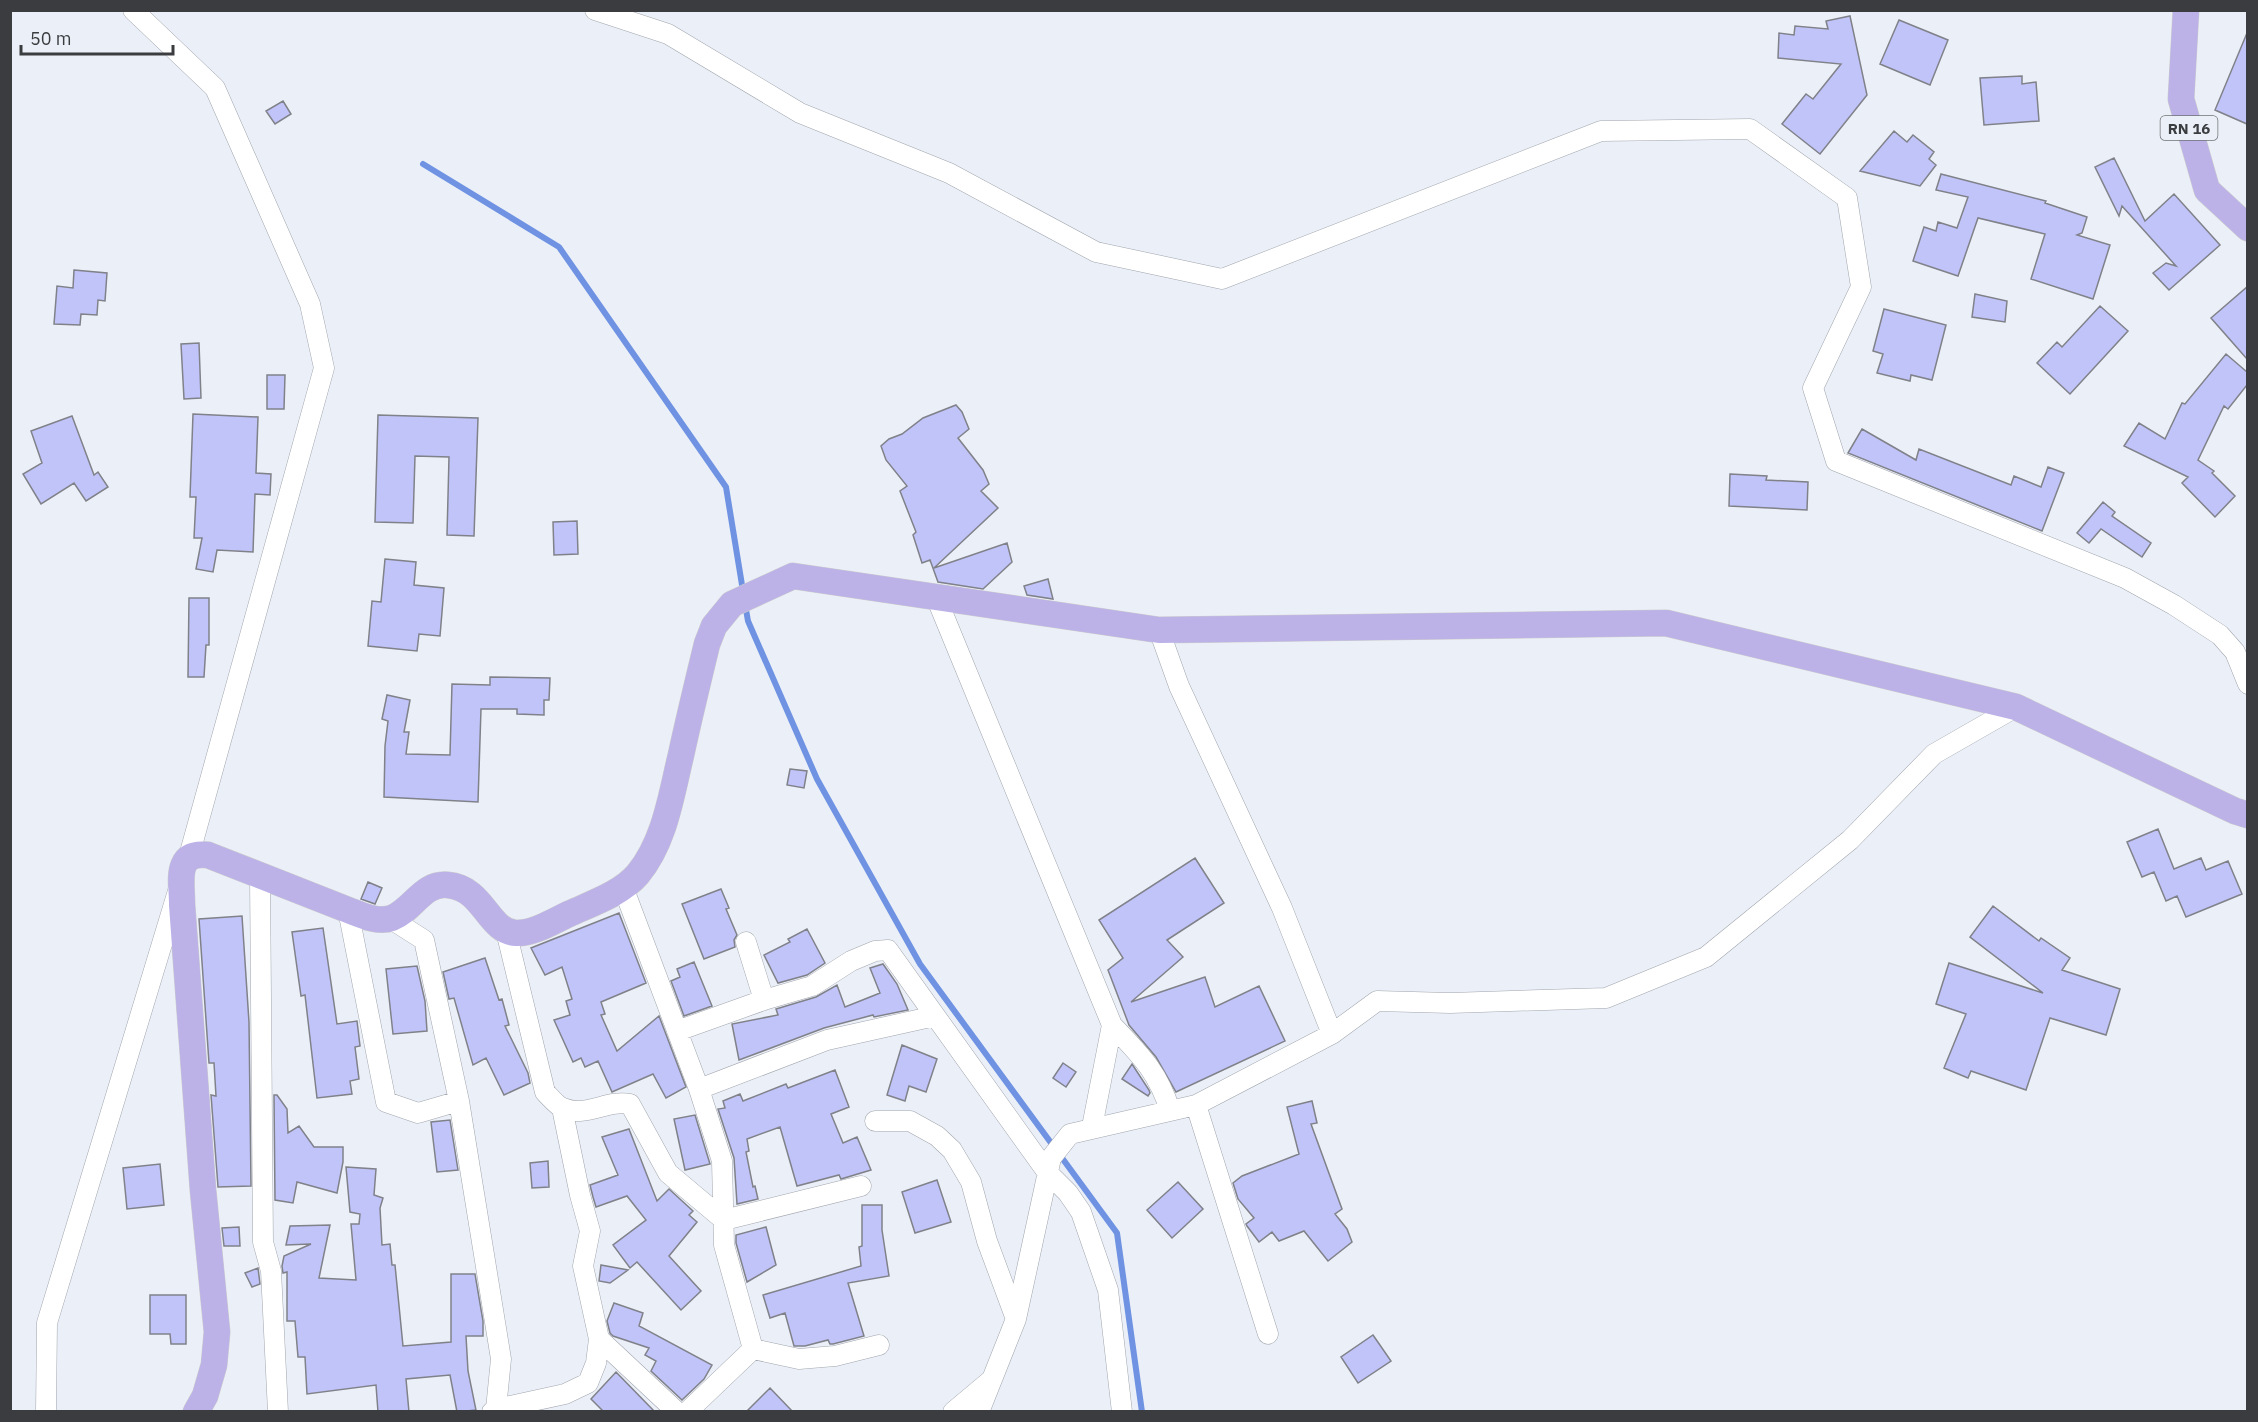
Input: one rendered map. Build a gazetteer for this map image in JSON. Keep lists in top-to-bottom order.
{
  "streets": {
    "main road": ["RN 16"]
  },
  "scale_bar": "50 m"
}
